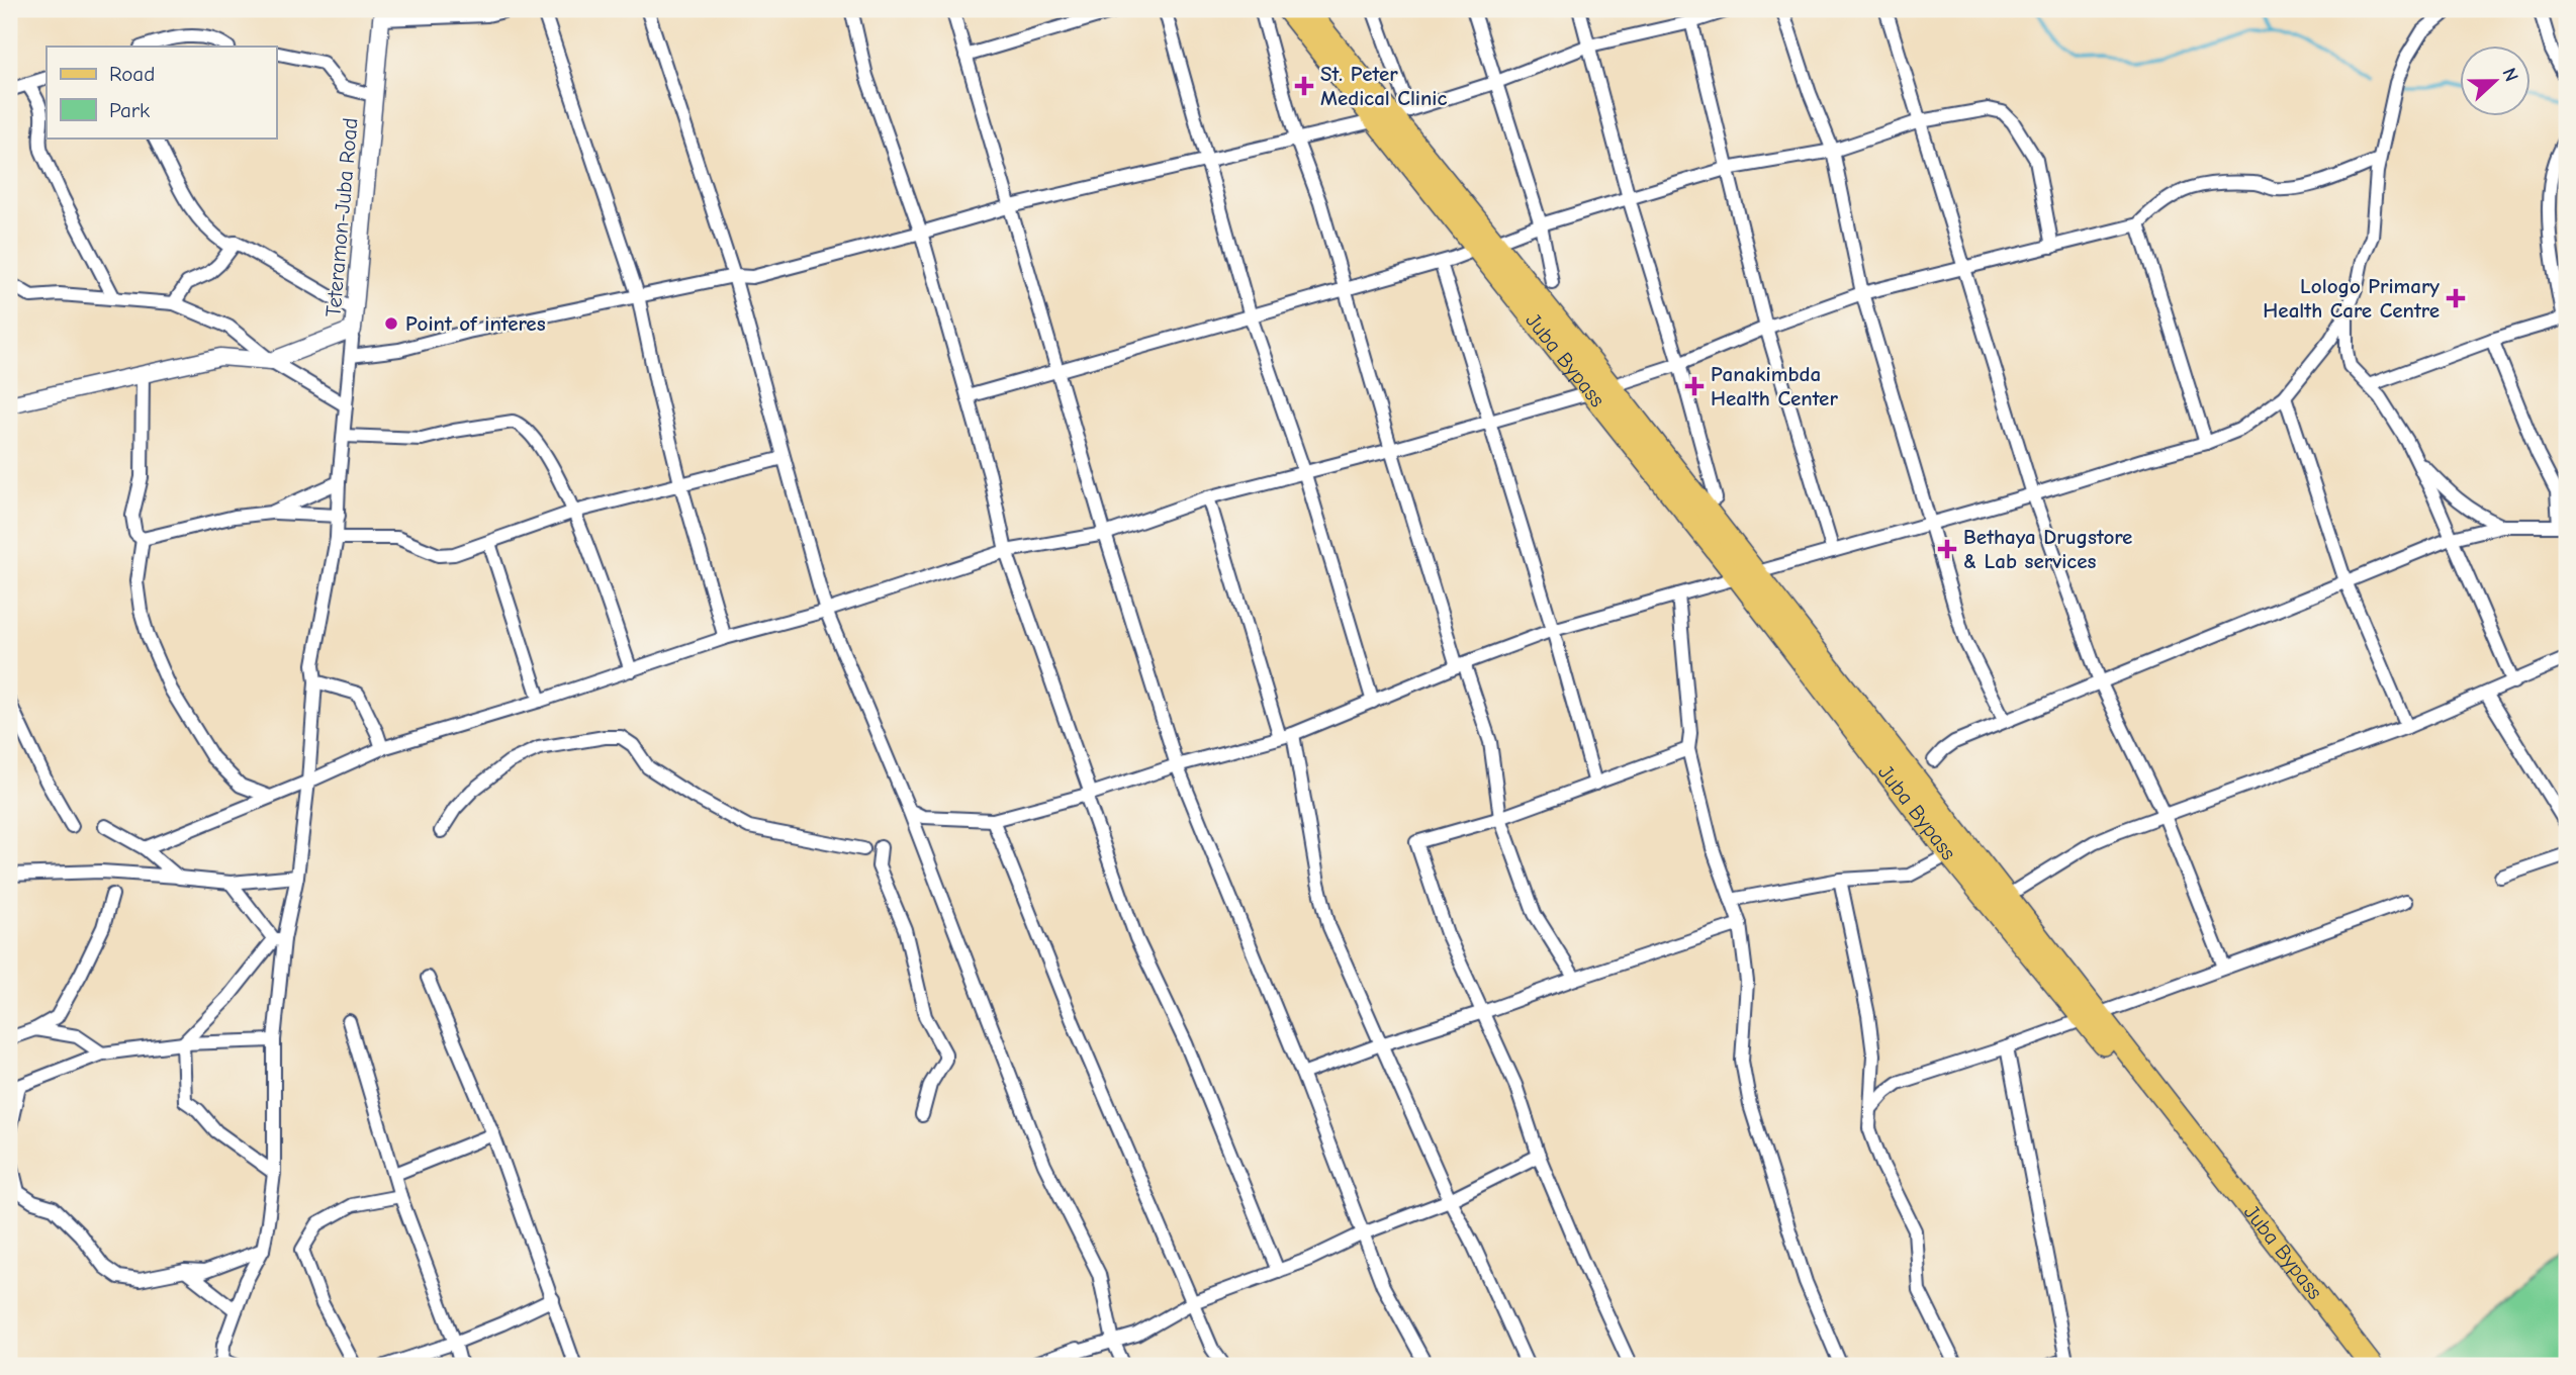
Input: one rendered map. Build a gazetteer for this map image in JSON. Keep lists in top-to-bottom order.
{
  "streets": {
    "main road": ["Juba Bypass"],
    "street": ["Teteramon-Juba Road"]
  },
  "places": {
    "health": [
      "St. Peter Medical Clinic",
      "Lologo Primary Health Care Centre",
      "Panakimbda Health Center",
      "Bethaya Drugstore & Lab services"
    ],
    "other": ["Point of interes"]
  },
  "legend": ["Road", "Park"],
  "north": "right"
}
